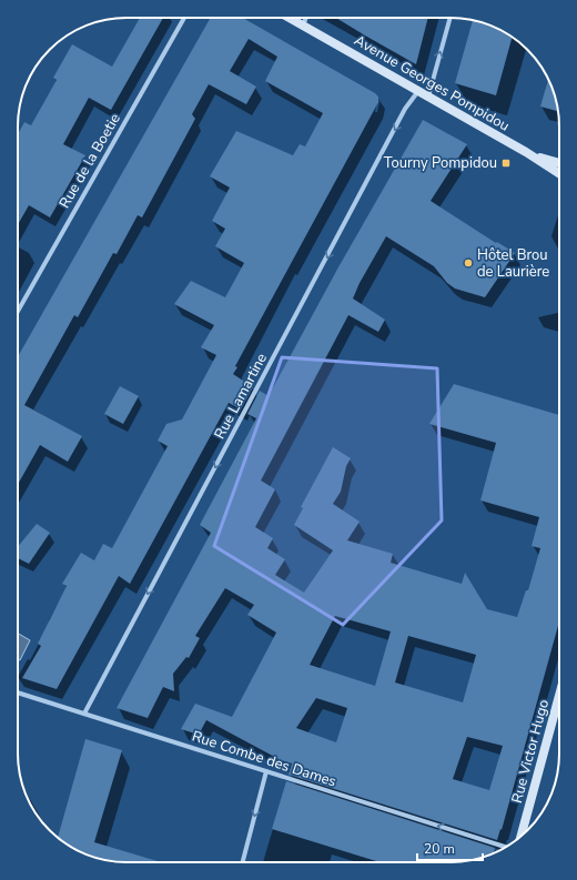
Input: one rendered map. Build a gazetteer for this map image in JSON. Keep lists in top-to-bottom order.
{
  "streets": {
    "main road": ["Avenue Georges Pompidou", "Rue Victor Hugo"],
    "street": ["Rue de la Boetie", "Rue Lamartine", "Rue Combe des Dames"]
  },
  "crossings": [
    ["Avenue Georges Pompidou", "Rue Lamartine"],
    ["Rue Lamartine", "Rue Combe des Dames"]
  ],
  "one_way": ["Rue Lamartine", "Rue Combe des Dames"],
  "places": {
    "transit": ["Tourny Pompidou"],
    "other": ["Hôtel Brou de Laurière"]
  },
  "scale_bar": "20 m"
}
